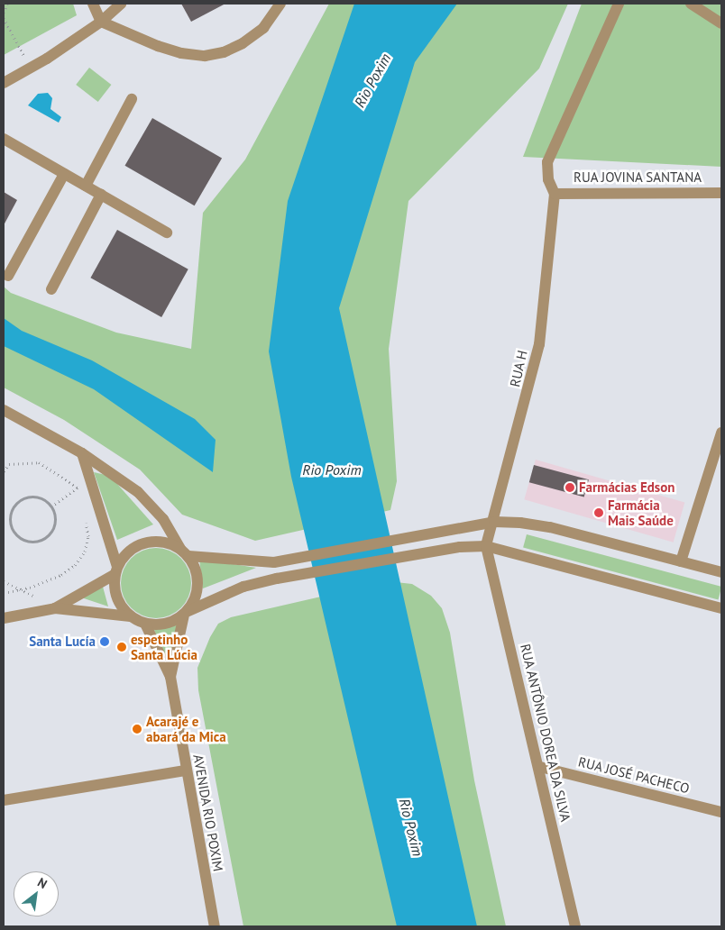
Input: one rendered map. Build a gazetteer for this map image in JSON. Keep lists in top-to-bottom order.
{
  "streets": {
    "street": [
      "RUA JOVINA SANTANA",
      "RUA H",
      "RUA ANTÔNIO DOREA DA SILVA",
      "RUA JOSÉ PACHECO",
      "AVENIDA RIO POXIM"
    ]
  },
  "crossings": [
    ["RUA JOVINA SANTANA", "RUA H"],
    ["RUA H", "RUA ANTÔNIO DOREA DA SILVA"],
    ["RUA ANTÔNIO DOREA DA SILVA", "RUA JOSÉ PACHECO"]
  ],
  "water": ["Rio Poxim"],
  "places": [
    "Farmácias Edson",
    "Farmácia Mais Saúde",
    "Santa Lucía",
    "espetinho Santa Lúcia",
    "Acarajé e abará da Mica"
  ],
  "north": "top right"
}
